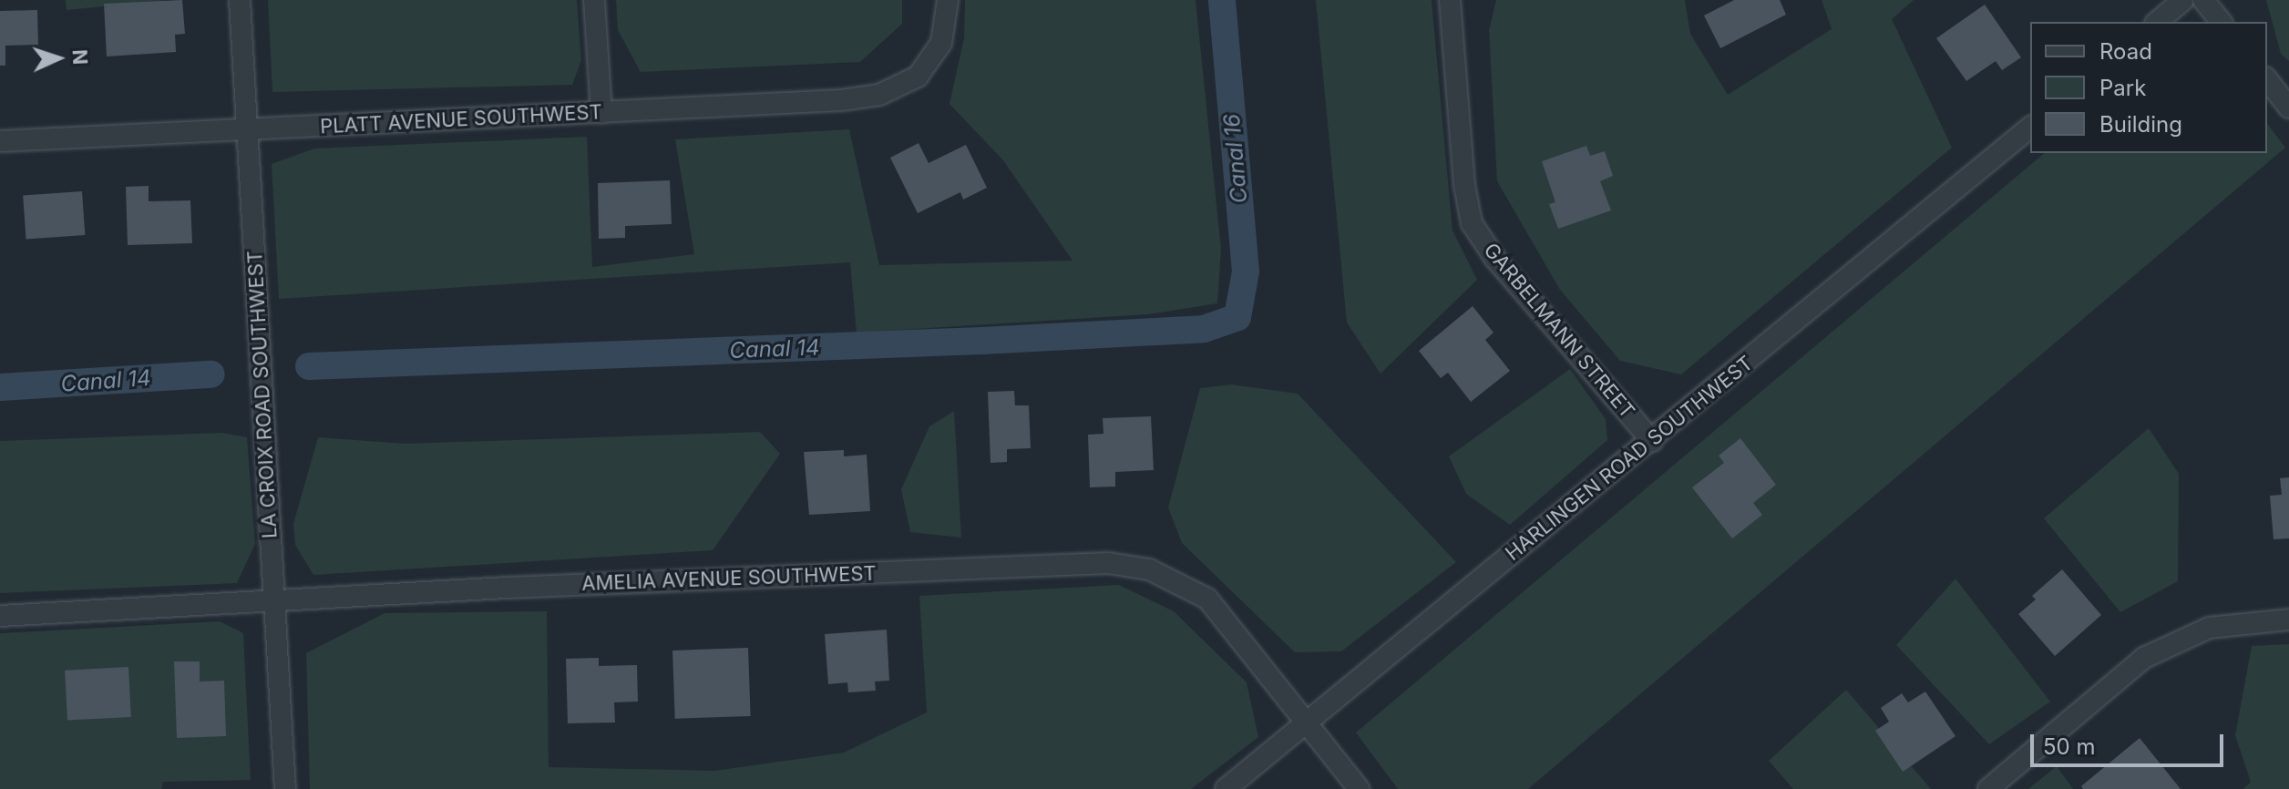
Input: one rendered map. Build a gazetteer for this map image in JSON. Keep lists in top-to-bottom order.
{
  "streets": {
    "street": [
      "PLATT AVENUE SOUTHWEST",
      "GARBELMANN STREET",
      "LA CROIX ROAD SOUTHWEST",
      "HARLINGEN ROAD SOUTHWEST",
      "AMELIA AVENUE SOUTHWEST"
    ]
  },
  "crossings": [
    ["PLATT AVENUE SOUTHWEST", "LA CROIX ROAD SOUTHWEST"],
    ["GARBELMANN STREET", "HARLINGEN ROAD SOUTHWEST"],
    ["LA CROIX ROAD SOUTHWEST", "AMELIA AVENUE SOUTHWEST"],
    ["HARLINGEN ROAD SOUTHWEST", "AMELIA AVENUE SOUTHWEST"]
  ],
  "water": ["Canal 16", "Canal 14"],
  "legend": ["Road", "Park", "Building"],
  "scale_bar": "50 m",
  "north": "right"
}
